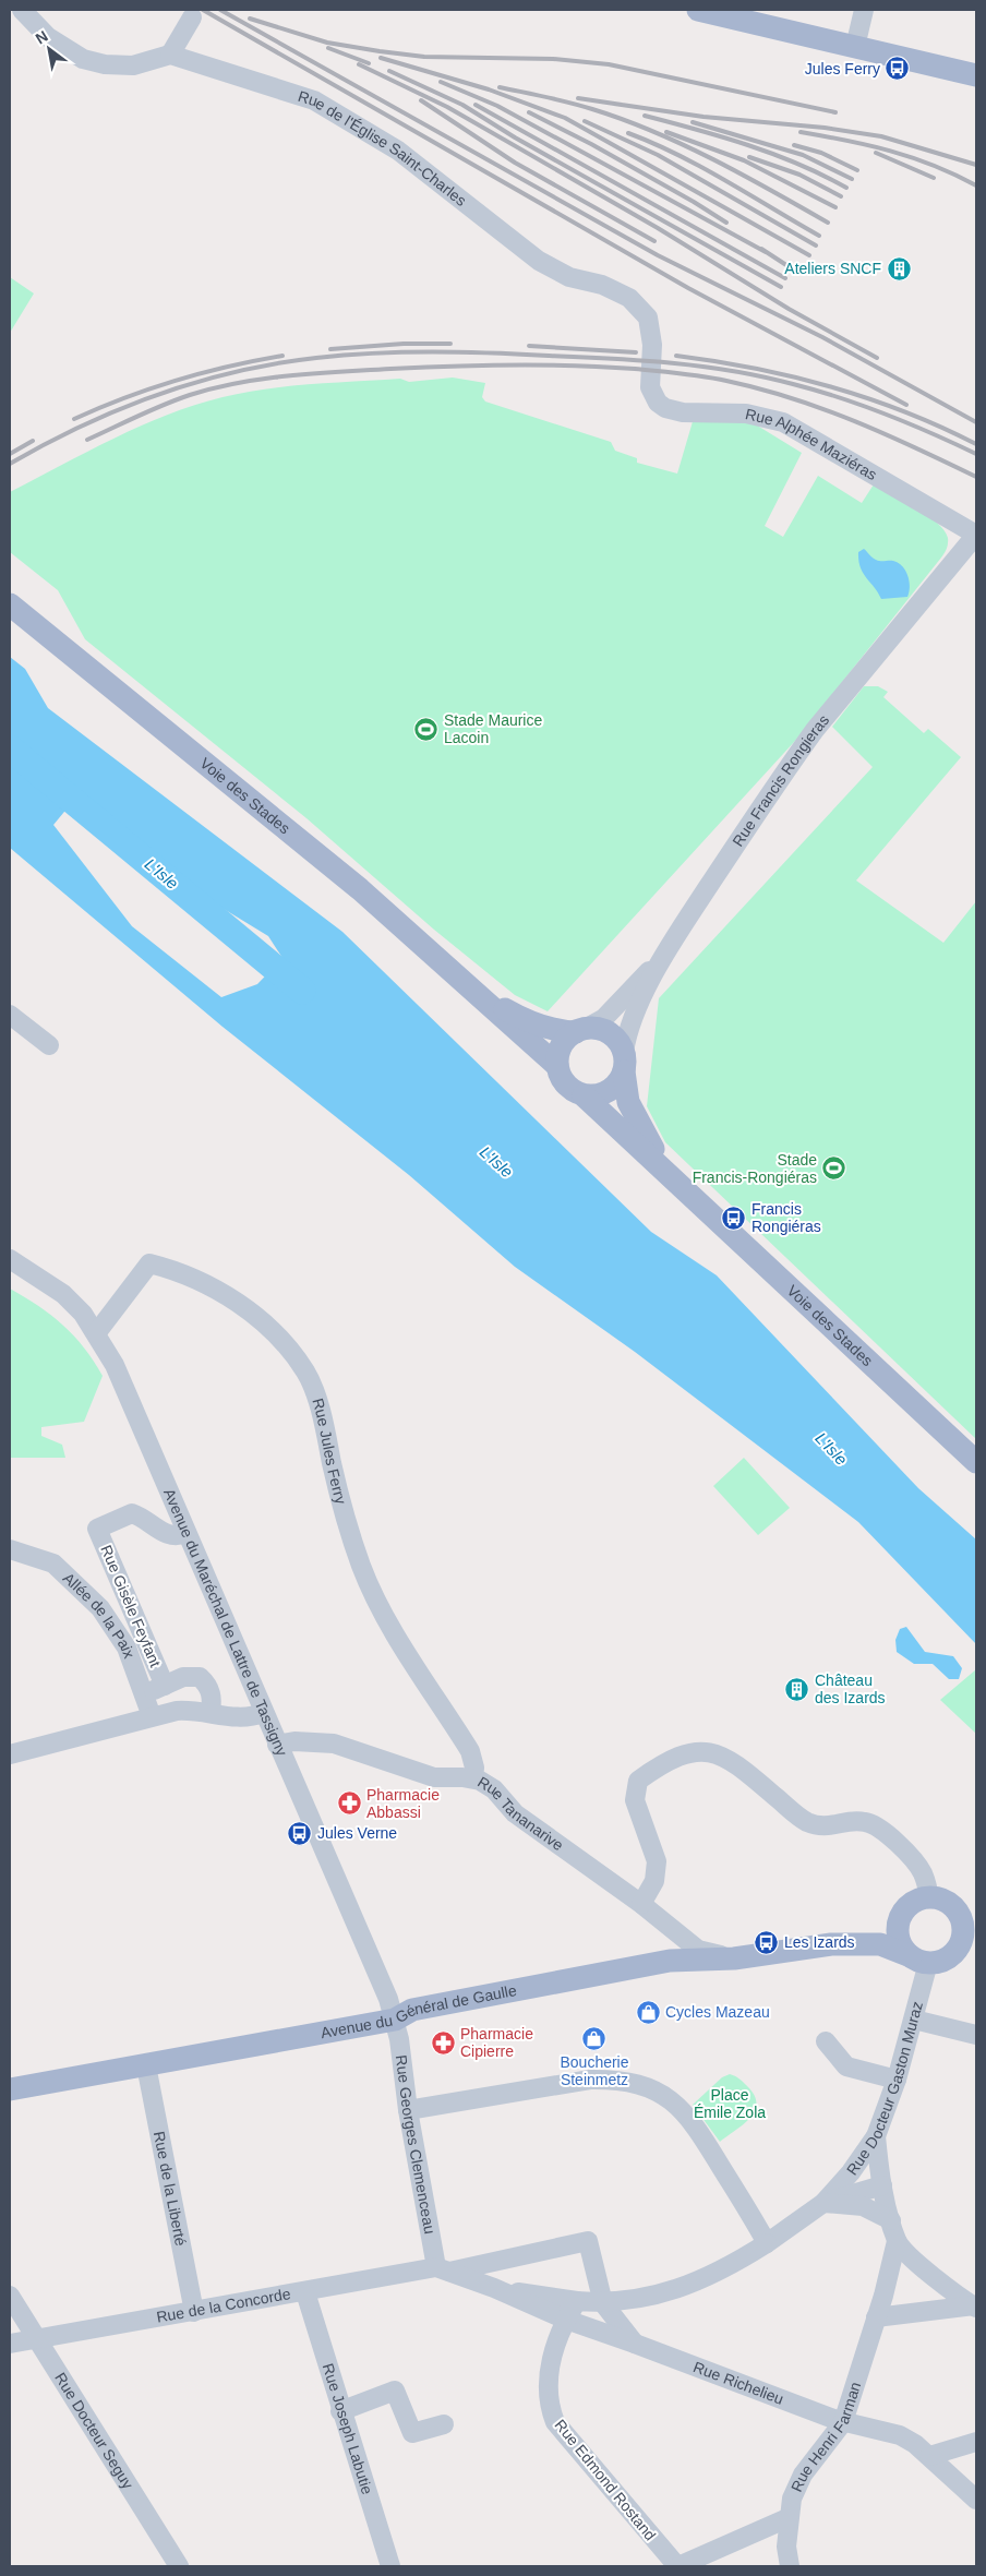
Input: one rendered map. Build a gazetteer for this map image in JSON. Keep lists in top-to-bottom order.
{
  "streets": {
    "main road": ["Voie des Stades", "Avenue du Général de Gaulle"],
    "street": [
      "Rue de l'Église Saint-Charles",
      "Rue Alphée Maziéras",
      "Rue Francis Rongieras",
      "Rue Jules Ferry",
      "Rue Gisèle Feyfant",
      "Allée de la Paix",
      "Avenue du Maréchal de Lattre de Tassigny",
      "Rue Tananarive",
      "Rue Docteur Gaston Muraz",
      "Rue Georges Clemenceau",
      "Rue de la Liberté",
      "Rue de la Concorde",
      "Rue Richelieu",
      "Rue Joseph Labutie",
      "Rue Docteur Seguy",
      "Rue Henri Farman",
      "Rue Edmond Rostand"
    ]
  },
  "crossings": [
    ["Rue de l'Église Saint-Charles", "Rue Alphée Maziéras"],
    ["Rue Alphée Maziéras", "Rue Francis Rongieras"],
    ["Rue Francis Rongieras", "Voie des Stades"],
    ["Rue Jules Ferry", "Avenue du Maréchal de Lattre de Tassigny"],
    ["Rue Jules Ferry", "Rue Tananarive"],
    ["Rue Gisèle Feyfant", "Avenue du Maréchal de Lattre de Tassigny"],
    ["Avenue du Maréchal de Lattre de Tassigny", "Rue Tananarive"],
    ["Avenue du Maréchal de Lattre de Tassigny", "Avenue du Général de Gaulle"],
    ["Avenue du Maréchal de Lattre de Tassigny", "Rue Georges Clemenceau"],
    ["Rue Tananarive", "Avenue du Général de Gaulle"],
    ["Avenue du Général de Gaulle", "Rue Georges Clemenceau"],
    ["Avenue du Général de Gaulle", "Rue de la Liberté"],
    ["Rue Georges Clemenceau", "Rue de la Concorde"],
    ["Rue de la Liberté", "Rue de la Concorde"],
    ["Rue de la Concorde", "Rue Joseph Labutie"],
    ["Rue de la Concorde", "Rue Docteur Seguy"],
    ["Rue Richelieu", "Rue Henri Farman"],
    ["Rue Richelieu", "Rue Edmond Rostand"]
  ],
  "water": ["L'Isle"],
  "parks": ["Place Émile Zola"],
  "places": {
    "bus stop": [
      "Jules Ferry",
      "Francis Rongiéras",
      "Jules Verne",
      "Les Izards"
    ],
    "building": ["Ateliers SNCF", "Château des Izards"],
    "sports": ["Stade Maurice Lacoin", "Stade Francis-Rongiéras"],
    "pharmacy": ["Pharmacie Abbassi", "Pharmacie Cipierre"],
    "shop": ["Cycles Mazeau", "Boucherie Steinmetz"]
  },
  "north": "top left"
}
